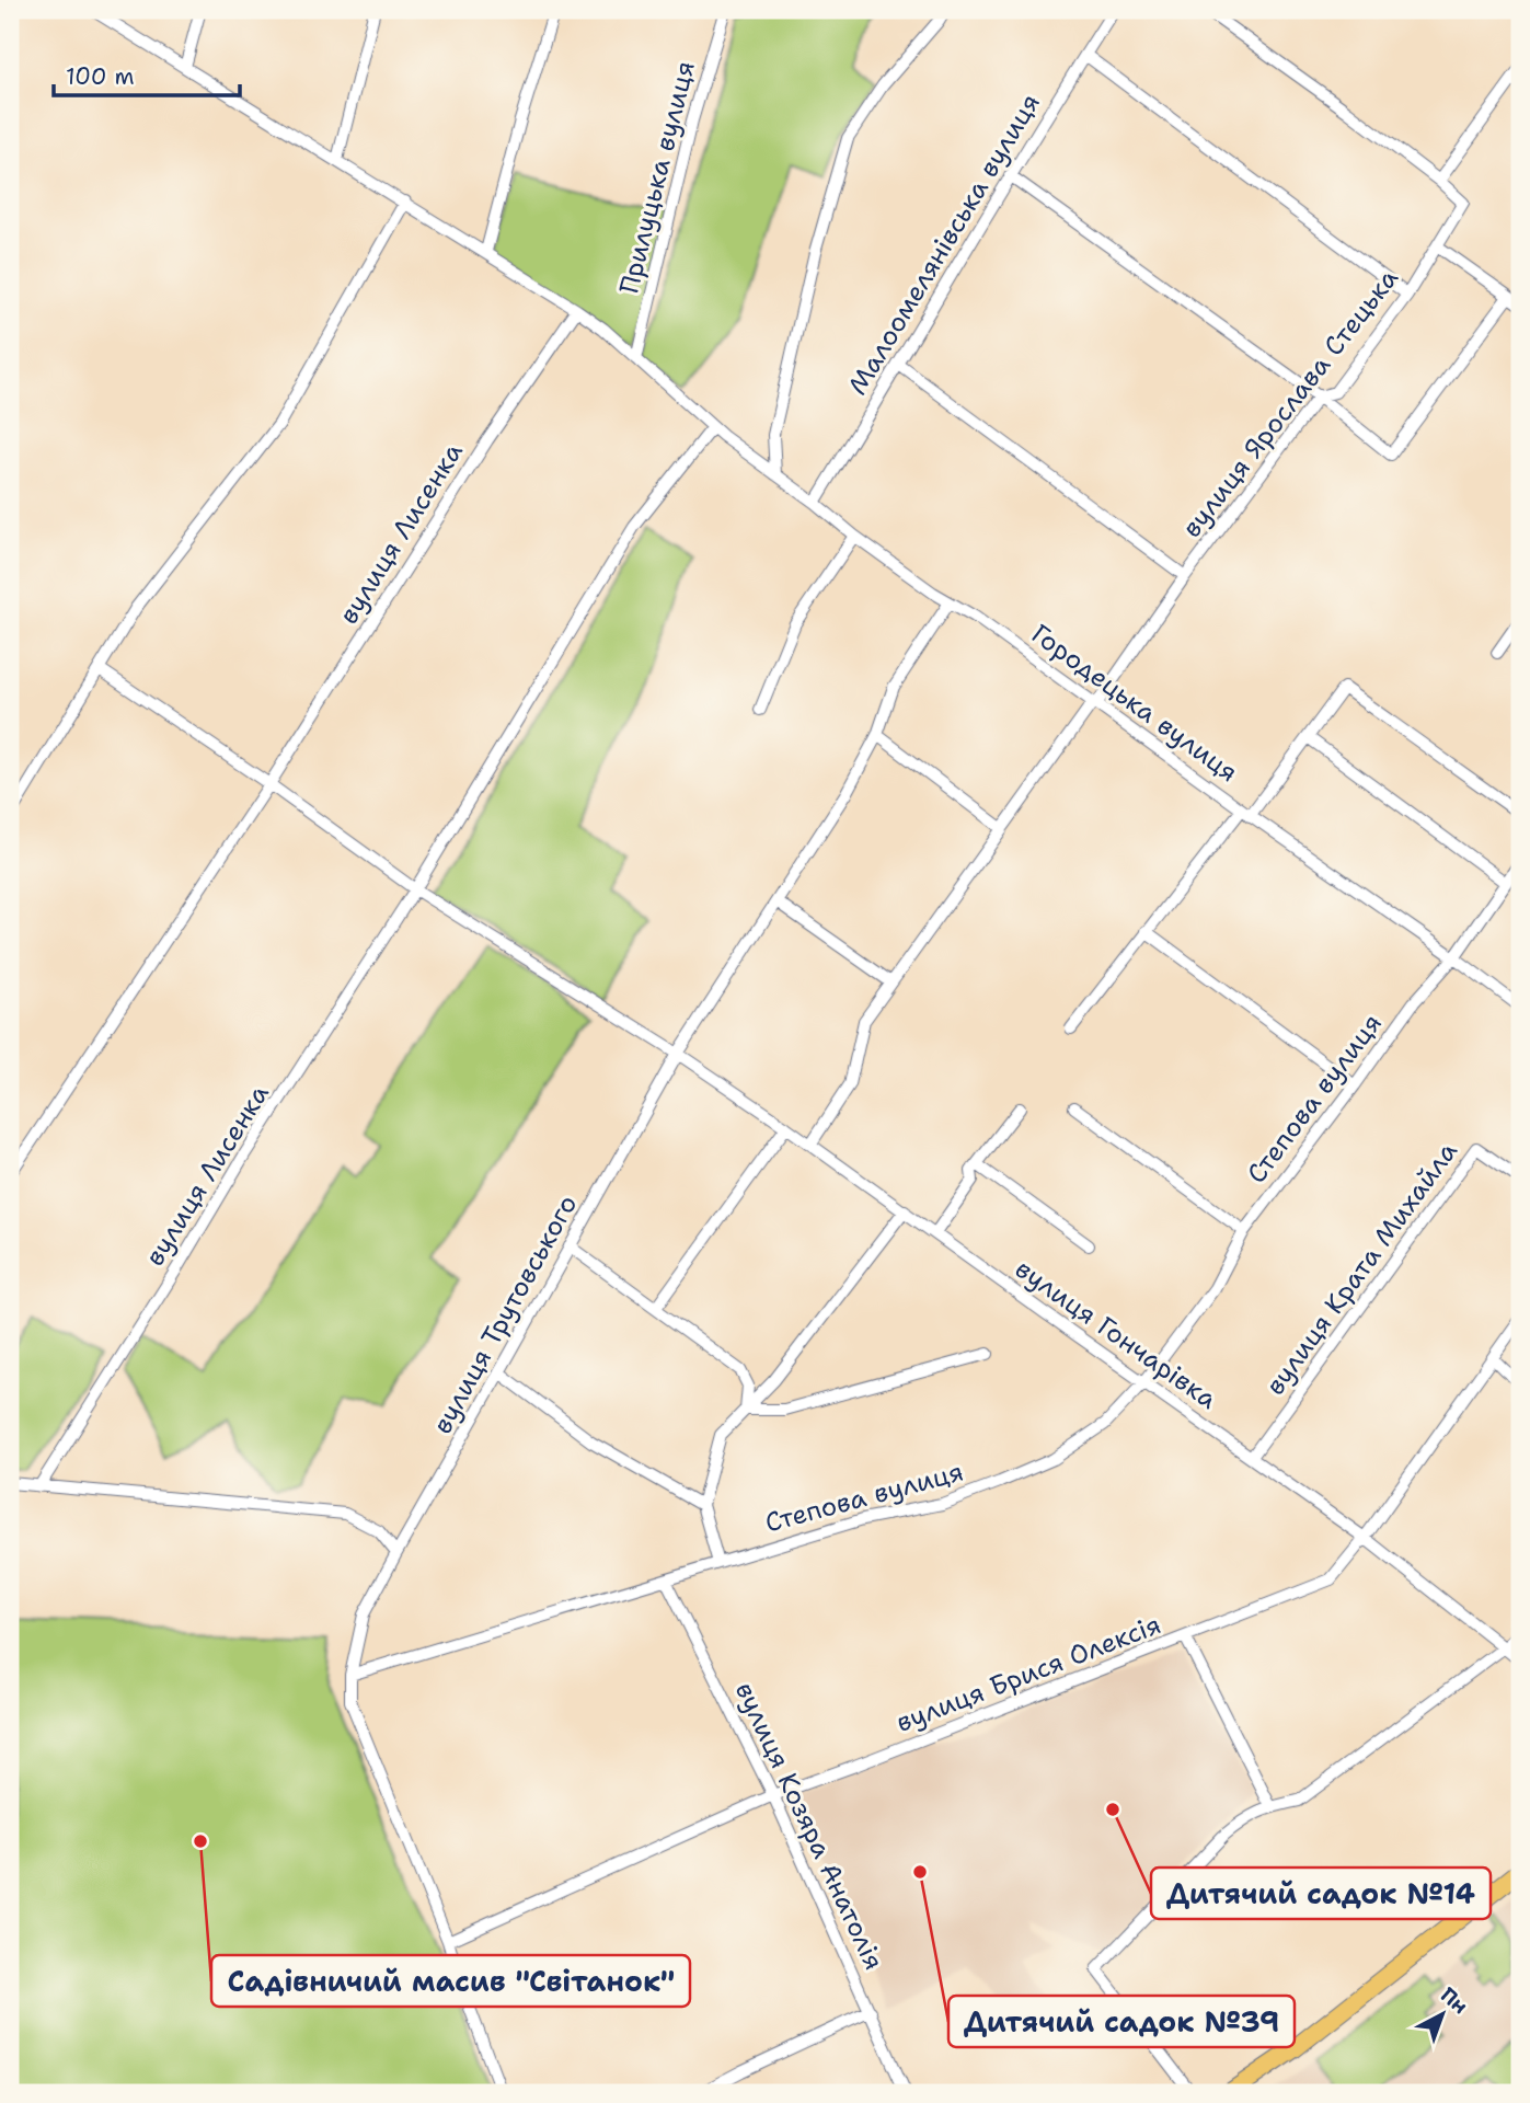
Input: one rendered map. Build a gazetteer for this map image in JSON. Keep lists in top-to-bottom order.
{
  "streets": {
    "street": [
      "Прилуцька вулиця",
      "Малоомелянівська вулиця",
      "вулиця Ярослава Стецька",
      "вулиця Лисенка",
      "Городецька вулиця",
      "Степова вулиця",
      "вулиця Крата Михайла",
      "вулиця Трутовського",
      "вулиця Гончарівка",
      "вулиця Брися Олексія",
      "вулиця Козяра Анатолія"
    ]
  },
  "crossings": [
    ["Прилуцька вулиця", "Городецька вулиця"],
    ["Малоомелянівська вулиця", "Городецька вулиця"],
    ["вулиця Ярослава Стецька", "Городецька вулиця"],
    ["вулиця Ярослава Стецька", "вулиця Гончарівка"],
    ["вулиця Лисенка", "Городецька вулиця"],
    ["Городецька вулиця", "Степова вулиця"],
    ["Городецька вулиця", "вулиця Трутовського"],
    ["Степова вулиця", "вулиця Трутовського"],
    ["Степова вулиця", "вулиця Гончарівка"],
    ["Степова вулиця", "вулиця Козяра Анатолія"],
    ["вулиця Крата Михайла", "вулиця Гончарівка"],
    ["вулиця Трутовського", "вулиця Гончарівка"],
    ["вулиця Трутовського", "вулиця Брися Олексія"],
    ["вулиця Гончарівка", "вулиця Брися Олексія"],
    ["вулиця Брися Олексія", "вулиця Козяра Анатолія"]
  ],
  "places": ["Дитячий садок №14", "Садівничий масив \"Світанок\"", "Дитячий садок №39"],
  "scale_bar": "100 m",
  "north": "top right"
}
